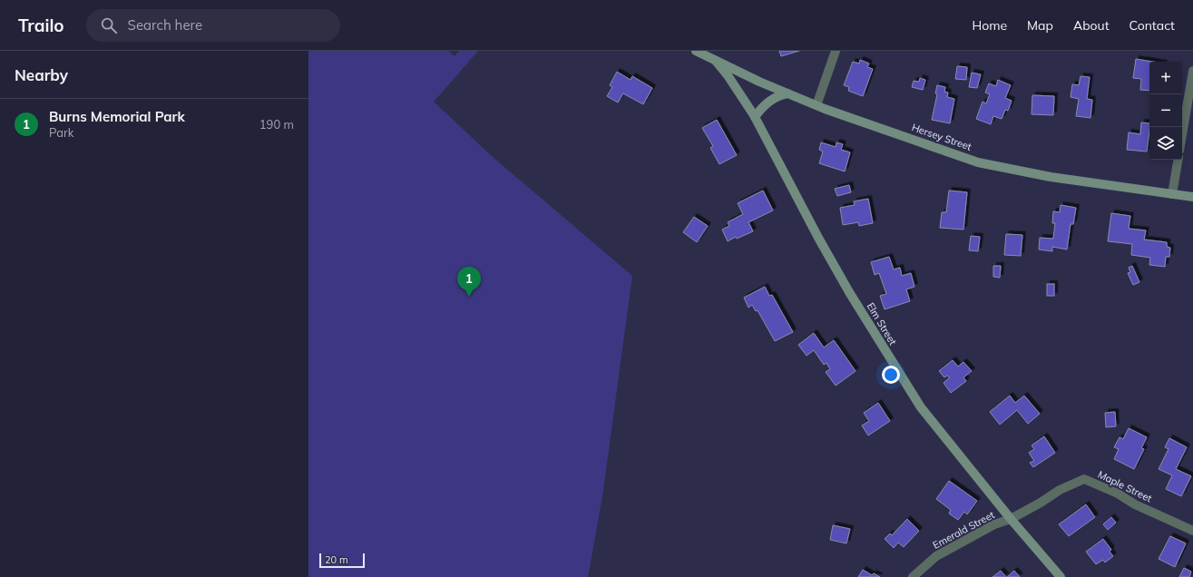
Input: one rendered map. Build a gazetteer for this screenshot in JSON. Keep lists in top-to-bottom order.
{
  "streets": {
    "street": [
      "Hersey Street",
      "Elm Street",
      "Maple Street",
      "Emerald Street"
    ]
  },
  "crossings": [
    ["Hersey Street", "Elm Street"],
    ["Elm Street", "Maple Street"],
    ["Elm Street", "Emerald Street"],
    ["Maple Street", "Emerald Street"]
  ],
  "scale_bar": "20 m",
  "page": {
    "header": "Trailo",
    "search": "Search here",
    "nav": [
      "Home",
      "Map",
      "About",
      "Contact"
    ],
    "heading": "Nearby",
    "map_buttons": ["+", "−"],
    "list": [
      {
        "mark": "1",
        "name": "Burns Memorial Park",
        "note": "Park",
        "value": "190 m"
      }
    ],
    "pins": "1",
    "scale": "20 m"
  }
}
